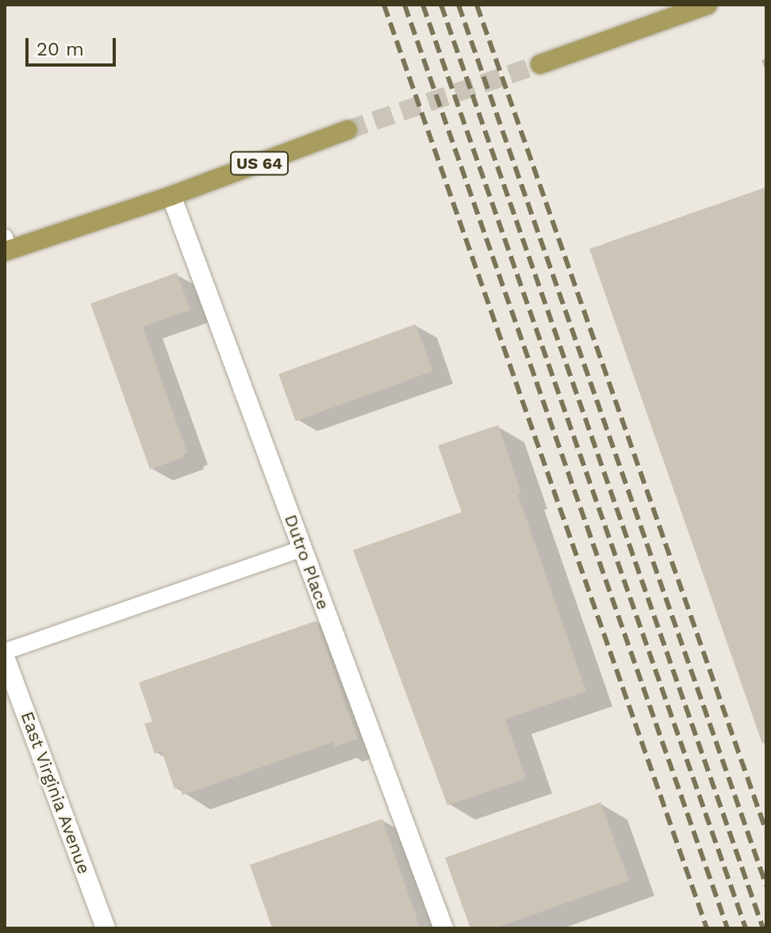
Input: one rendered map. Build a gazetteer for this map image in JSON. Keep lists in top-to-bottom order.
{
  "streets": {
    "main road": ["US 64"],
    "street": ["Dutro Place", "East Virginia Avenue"]
  },
  "crossings": [
    ["US 64", "Dutro Place"]
  ],
  "scale_bar": "20 m"
}
